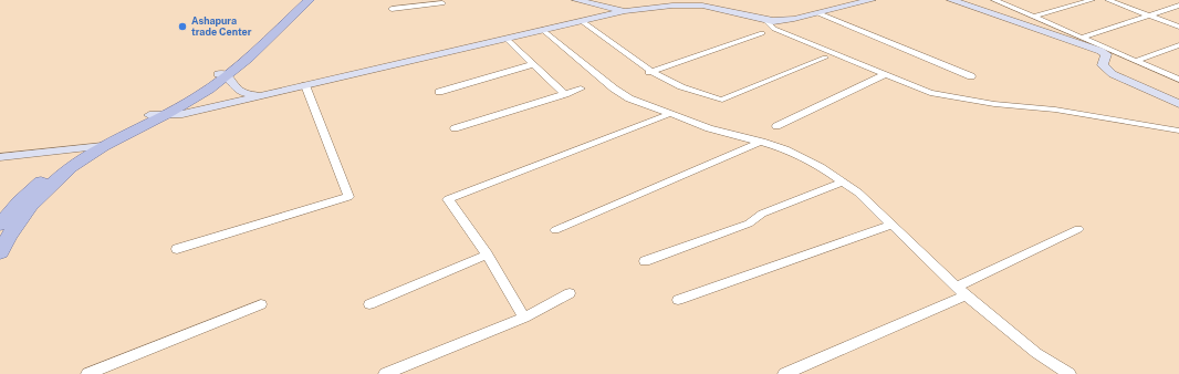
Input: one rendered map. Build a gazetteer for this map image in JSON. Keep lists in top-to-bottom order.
{
  "places": ["Ashapura trade Center"]
}
